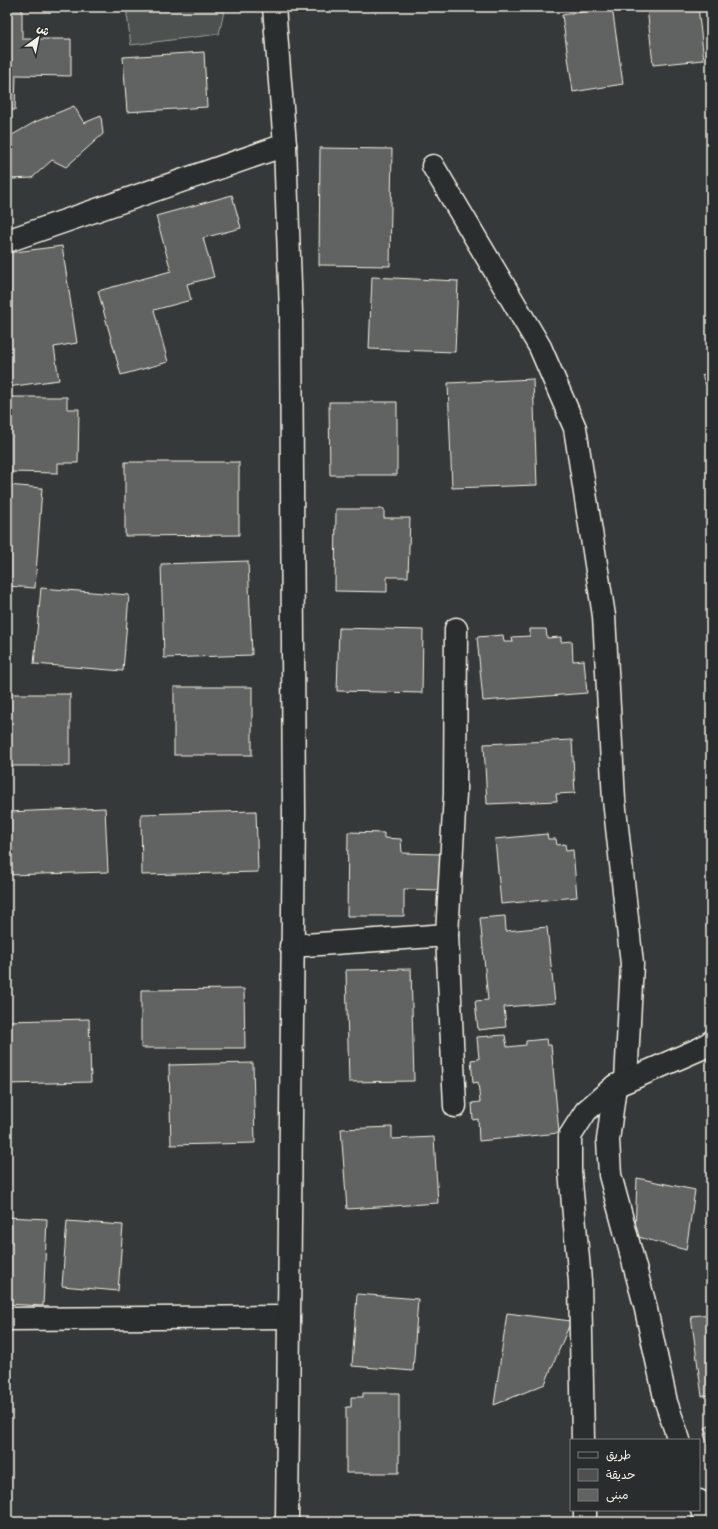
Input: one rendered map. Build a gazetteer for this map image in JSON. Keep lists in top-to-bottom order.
{
  "legend": ["طريق", "حديقة", "مبنى"],
  "north": "top right"
}
